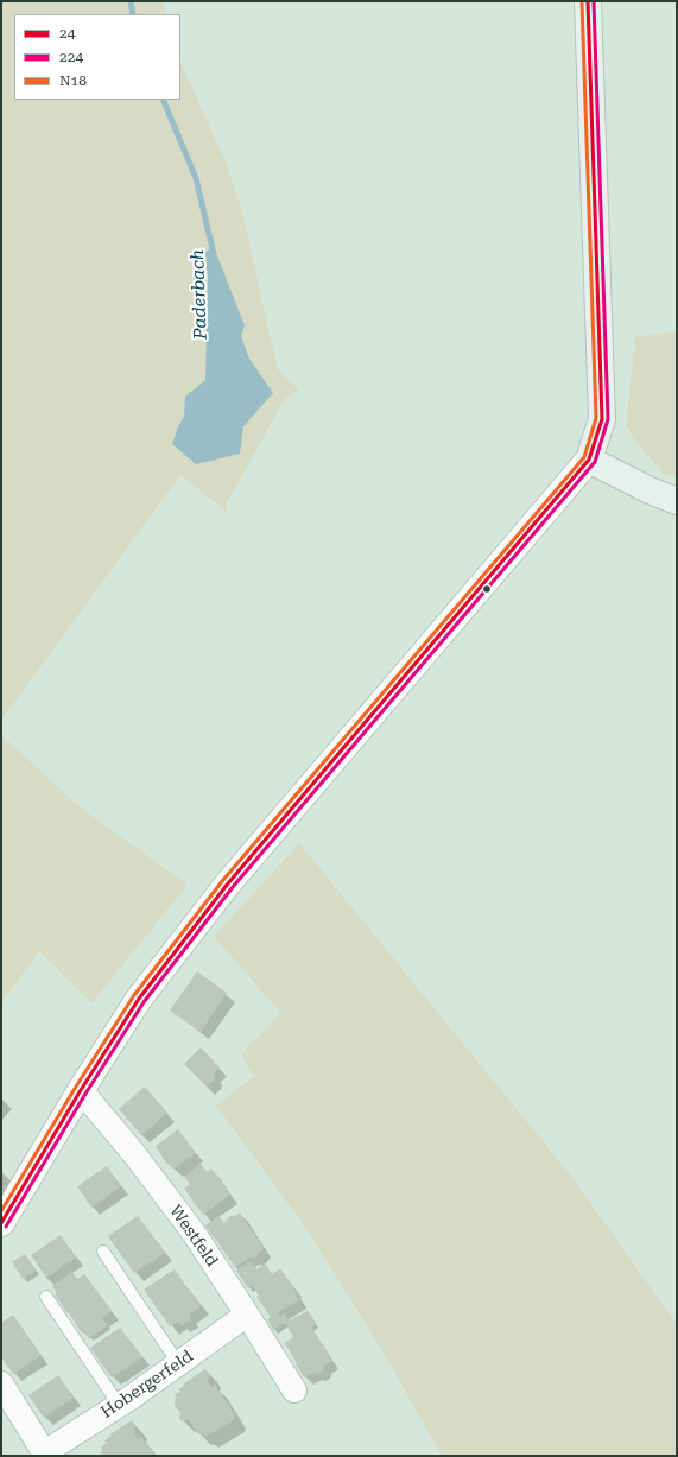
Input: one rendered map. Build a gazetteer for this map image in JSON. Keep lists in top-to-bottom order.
{
  "streets": {
    "street": ["Westfeld", "Hobergerfeld"]
  },
  "crossings": [
    ["Westfeld", "Hobergerfeld"]
  ],
  "water": ["Paderbach"],
  "lines": ["transit line 24", "transit line 224", "transit line N18"],
  "legend": ["24", "224", "N18"]
}
